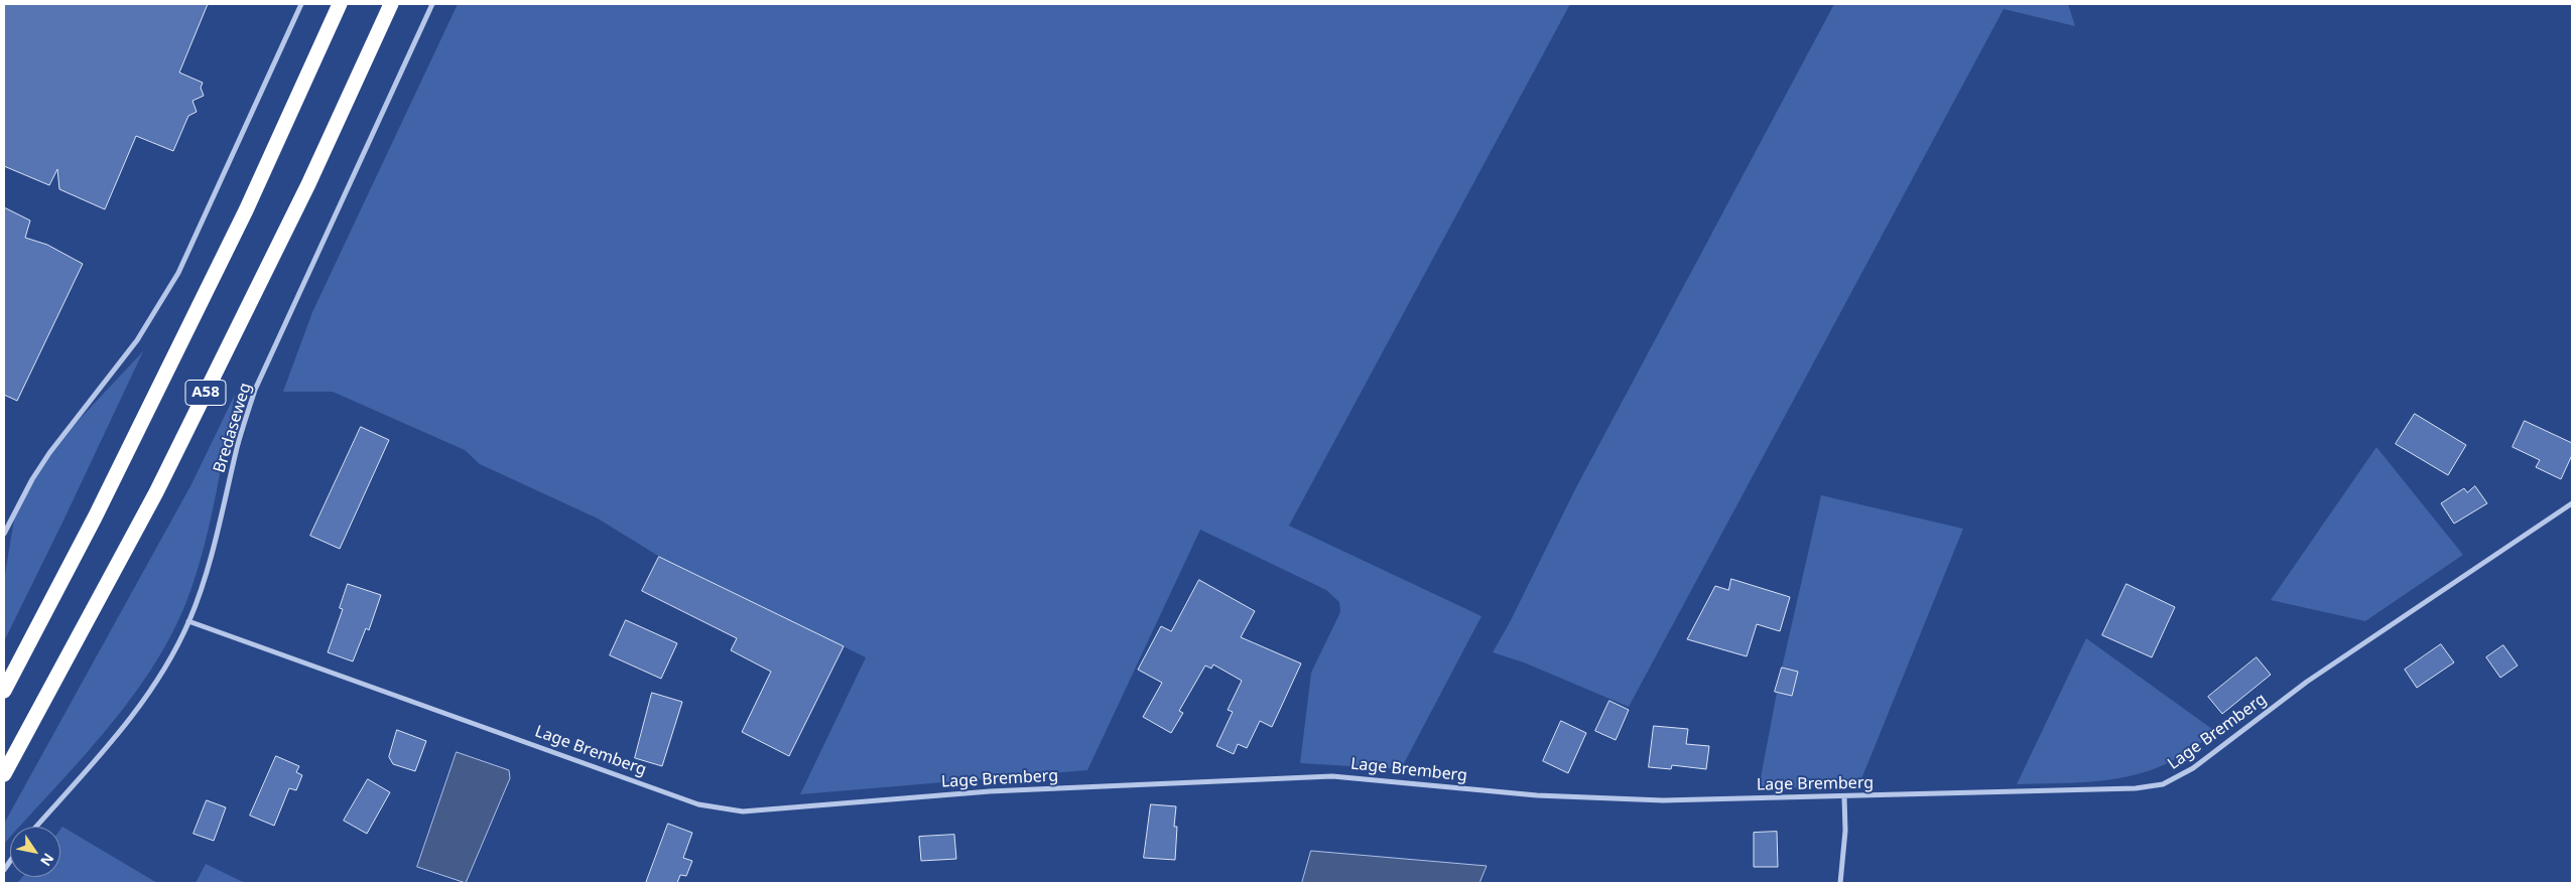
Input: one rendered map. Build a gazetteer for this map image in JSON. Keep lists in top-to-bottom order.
{
  "streets": {
    "highway": ["A58"],
    "street": ["Bredaseweg", "Lage Bremberg"]
  },
  "crossings": [
    ["Bredaseweg", "Lage Bremberg"]
  ],
  "north": "bottom right"
}
